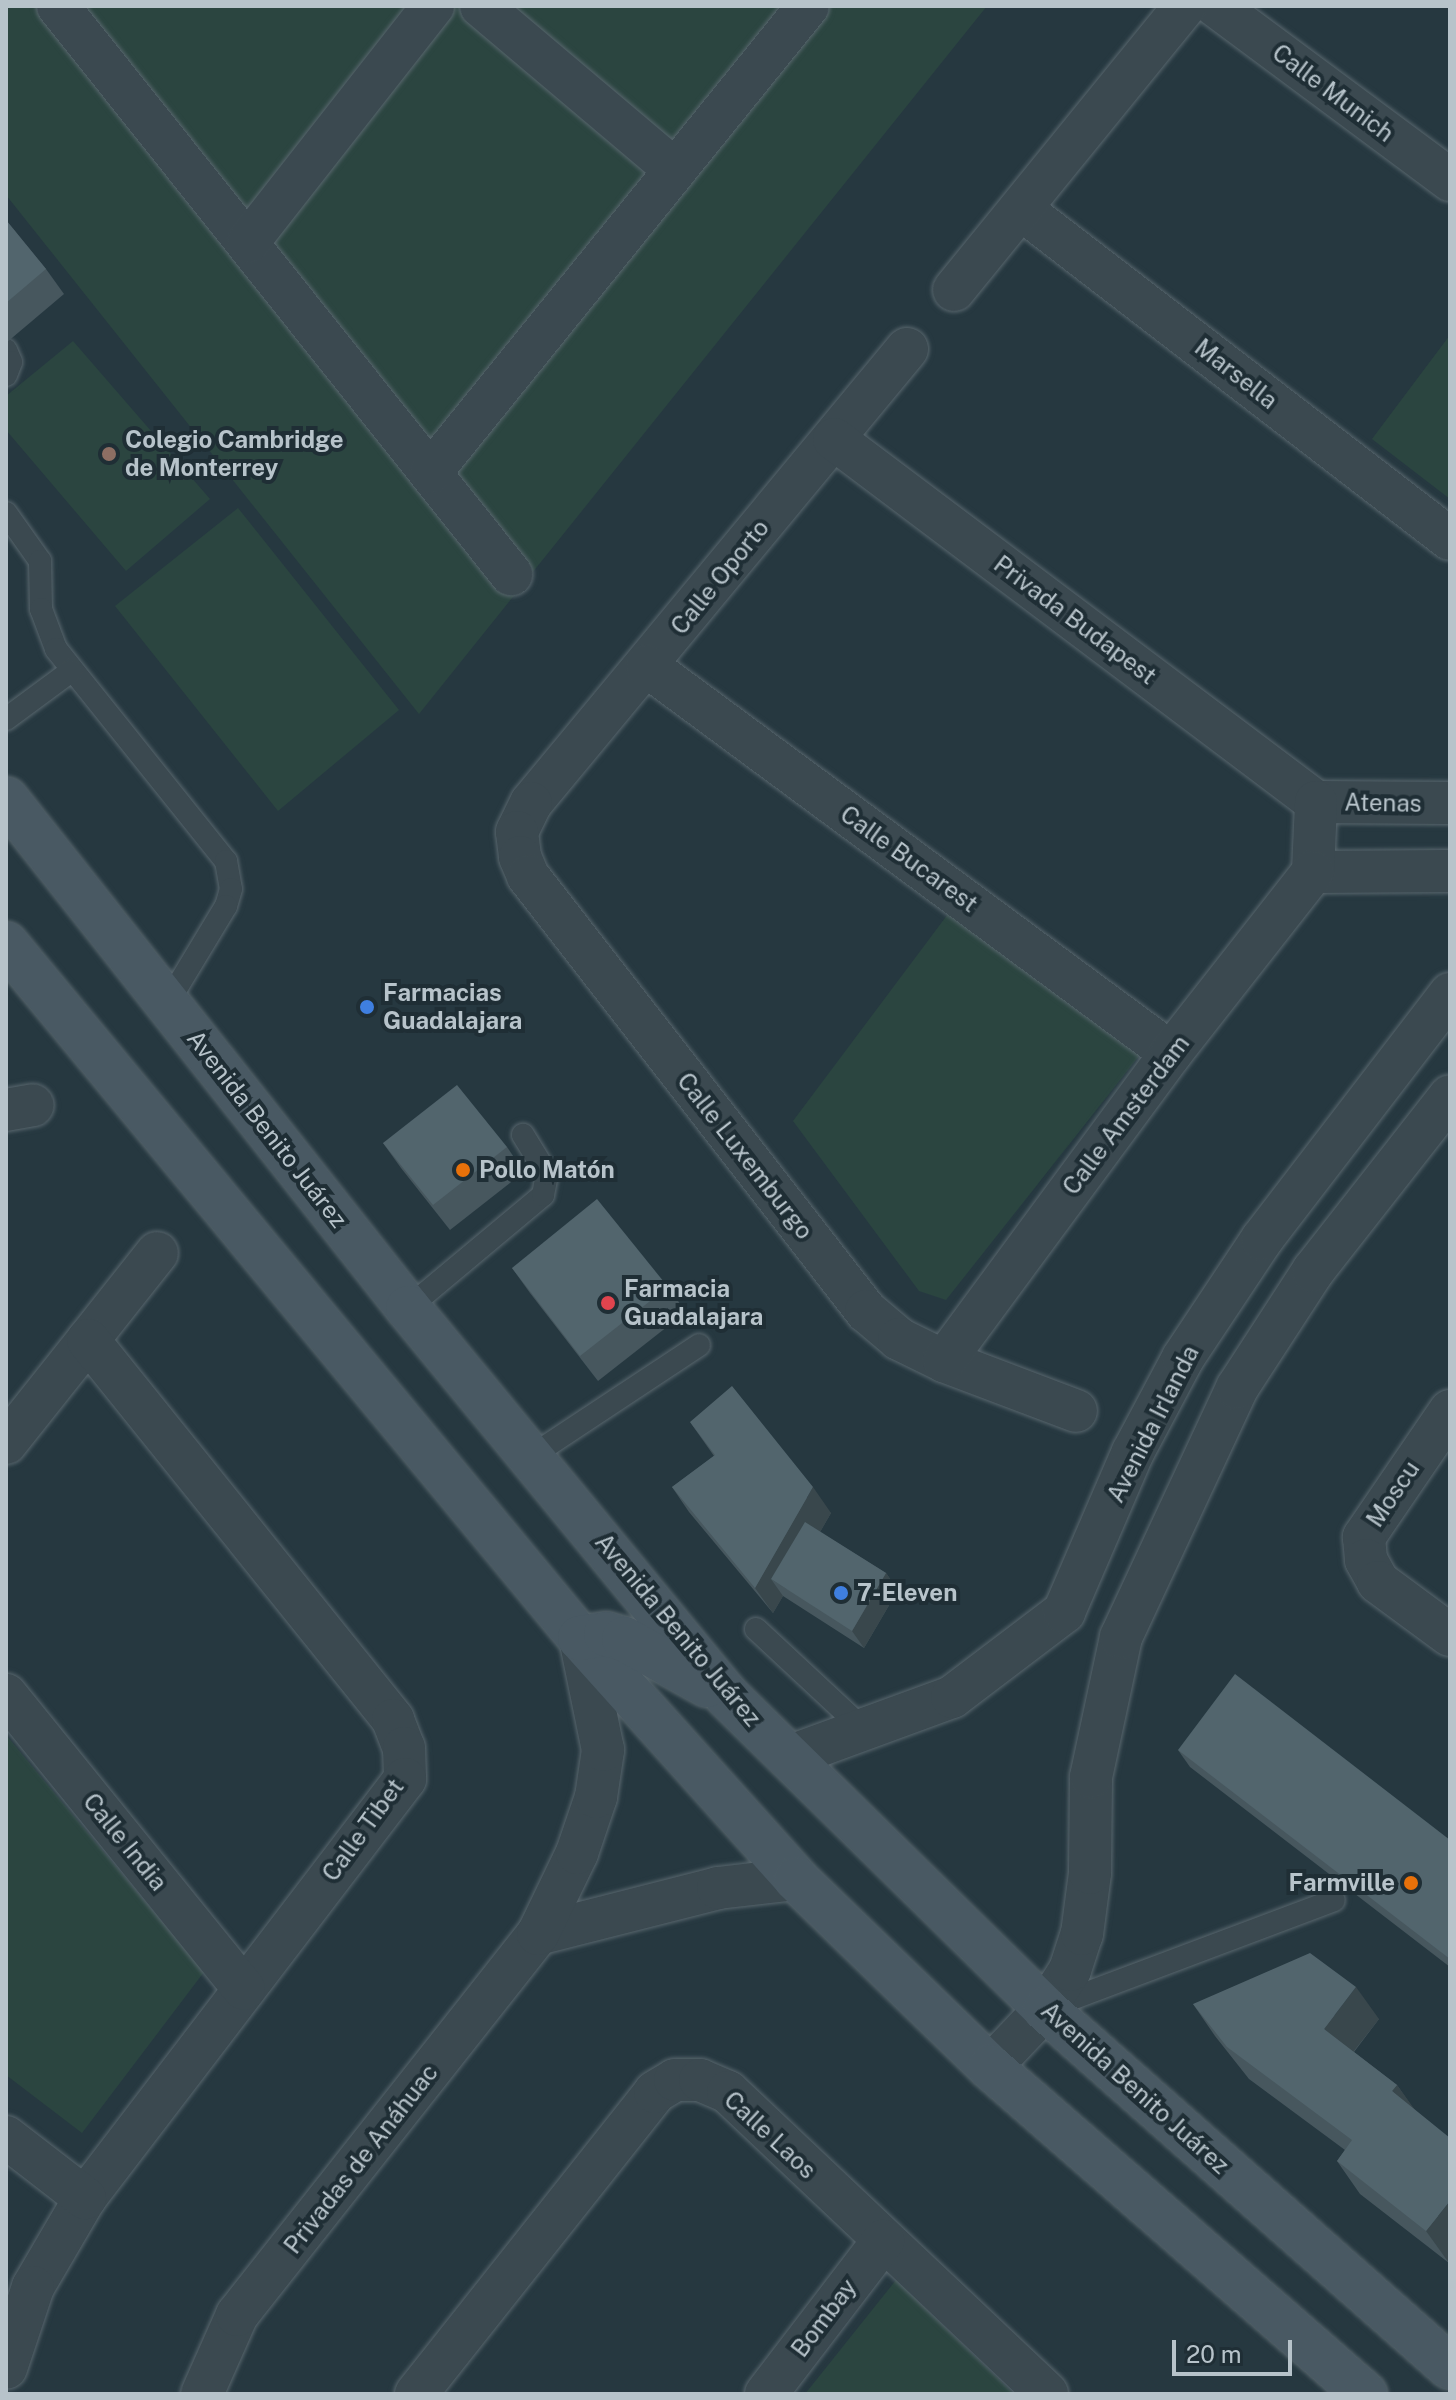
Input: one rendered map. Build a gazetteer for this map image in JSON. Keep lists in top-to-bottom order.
{
  "streets": {
    "main road": ["Avenida Benito Juárez"],
    "street": [
      "Calle Munich",
      "Marsella",
      "Calle Oporto",
      "Privada Budapest",
      "Atenas",
      "Calle Bucarest",
      "Calle Amsterdam",
      "Calle Luxemburgo",
      "Avenida Irlanda",
      "Moscu",
      "Calle Tibet",
      "Calle India",
      "Calle Laos",
      "Privadas de Anáhuac",
      "Bombay"
    ]
  },
  "crossings": [
    ["Calle Oporto", "Privada Budapest"],
    ["Calle Oporto", "Calle Bucarest"],
    ["Calle Oporto", "Calle Luxemburgo"],
    ["Privada Budapest", "Atenas"],
    ["Calle Bucarest", "Calle Amsterdam"],
    ["Calle Amsterdam", "Calle Luxemburgo"],
    ["Avenida Benito Juárez", "Avenida Irlanda"],
    ["Calle Tibet", "Calle India"],
    ["Calle Laos", "Bombay"]
  ],
  "places": [
    "Colegio Cambridge de Monterrey",
    "Farmacias Guadalajara",
    "Pollo Matón",
    "Farmacia Guadalajara",
    "7-Eleven",
    "Farmville"
  ],
  "scale_bar": "20 m"
}
